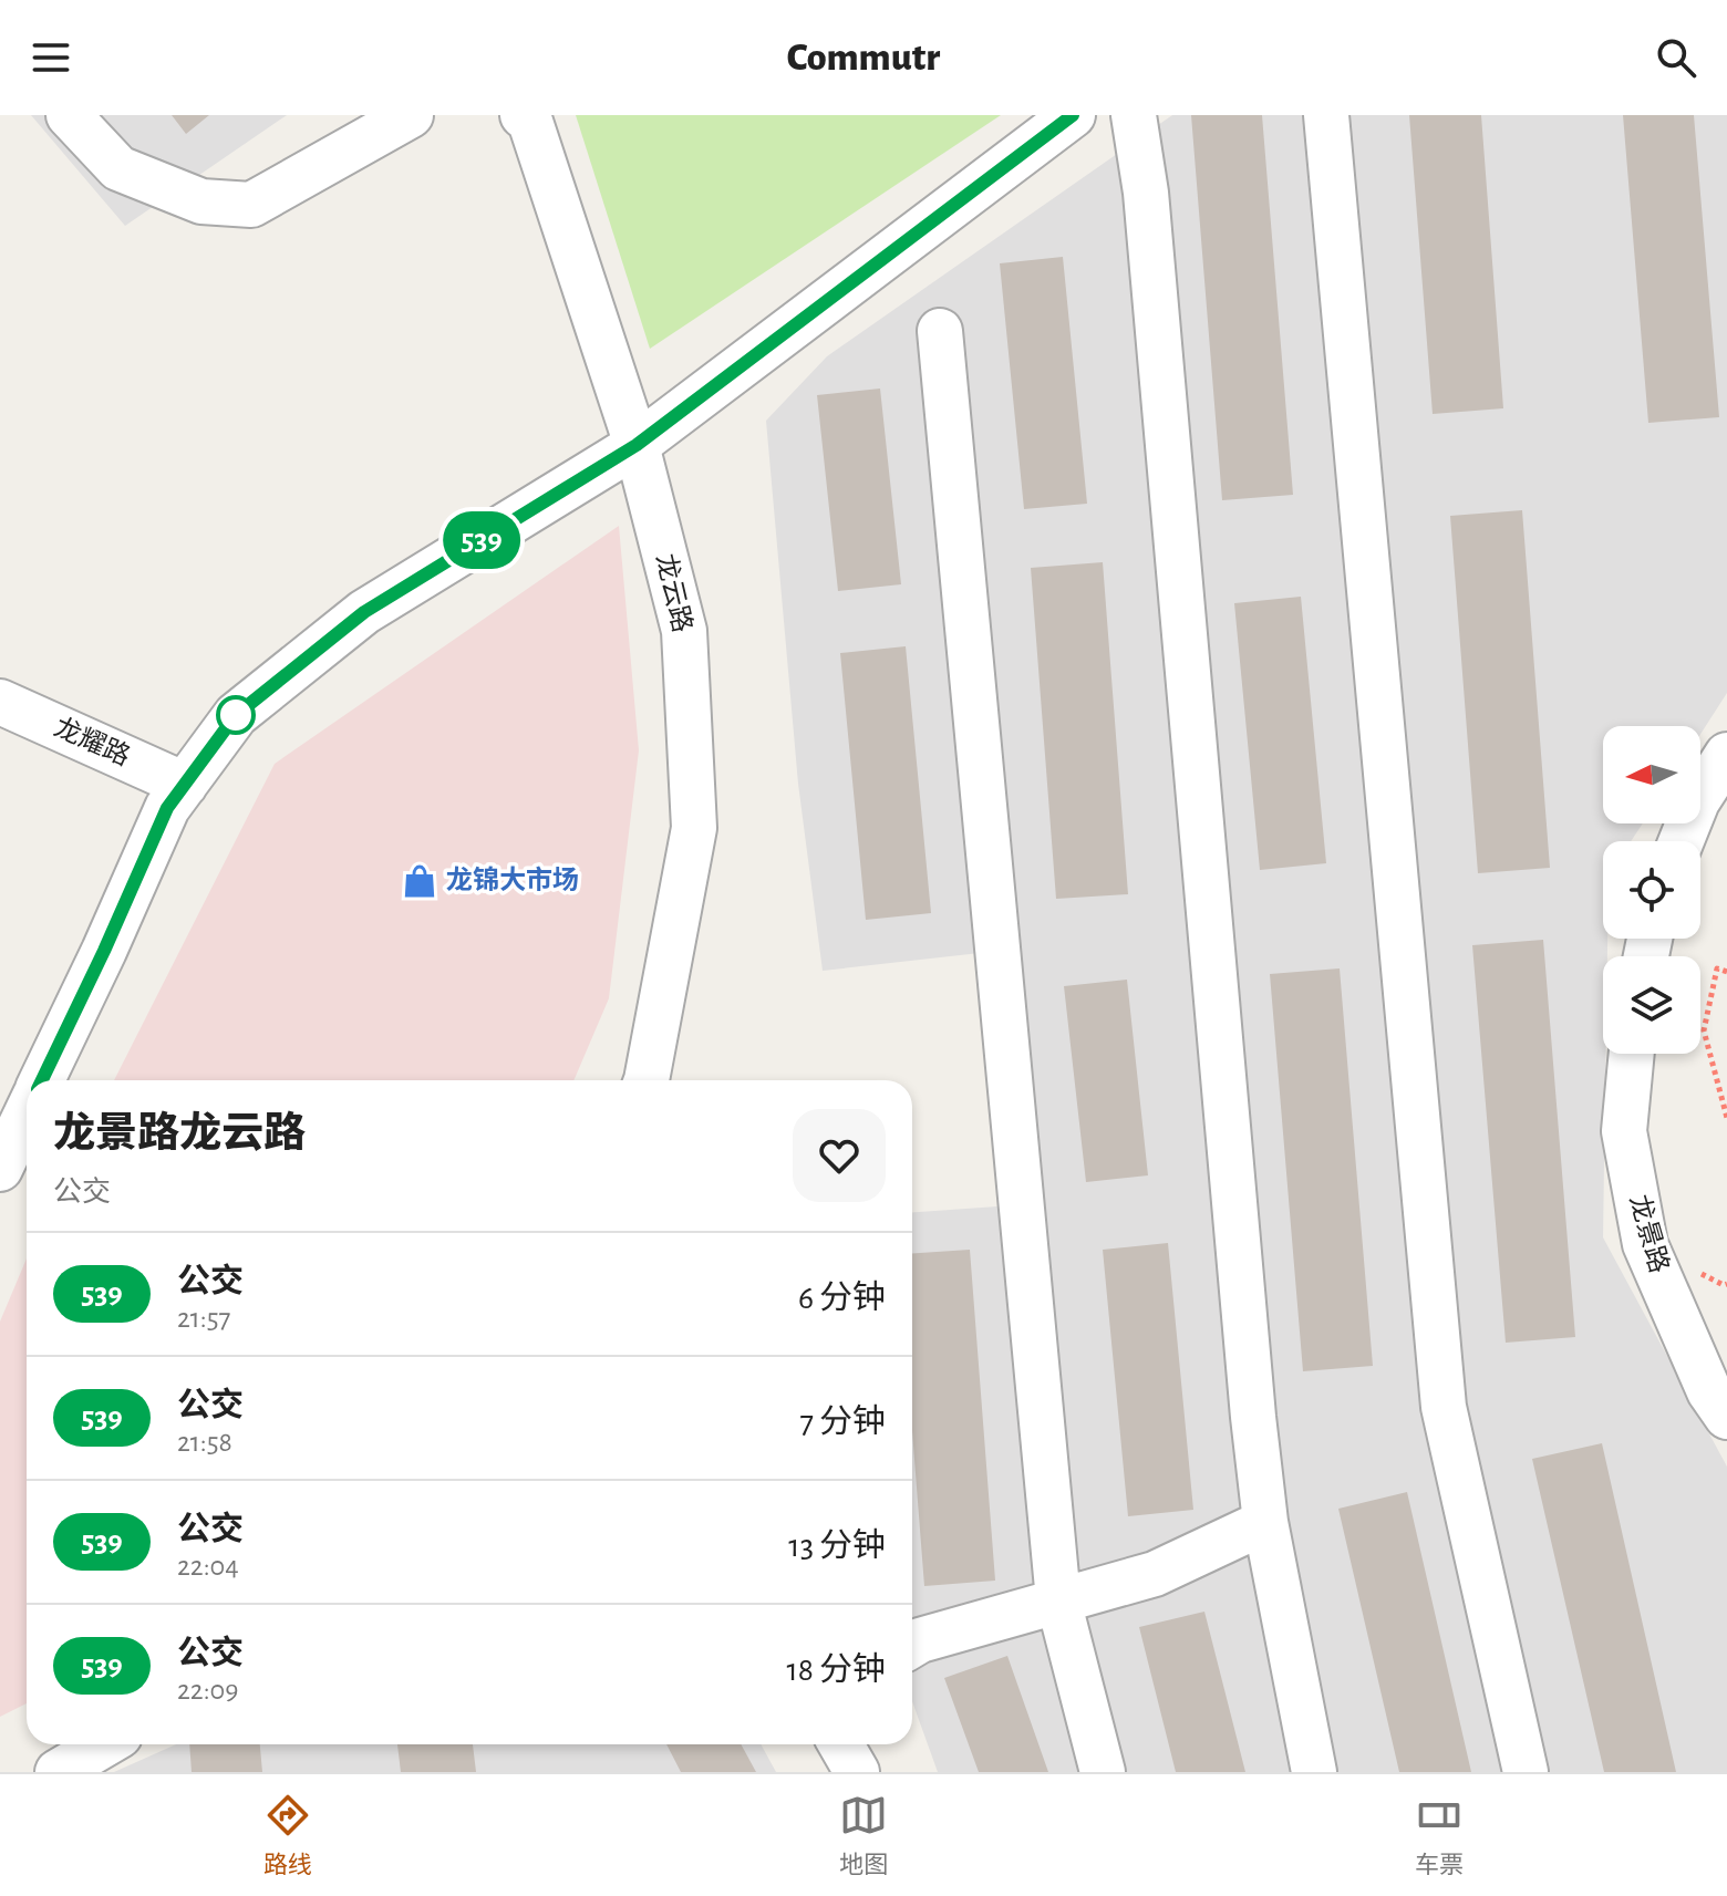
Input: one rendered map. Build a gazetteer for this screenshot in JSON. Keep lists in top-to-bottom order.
{
  "streets": {
    "street": ["龙云路", "龙耀路", "龙景路"]
  },
  "places": {
    "shop": ["龙锦大市场"]
  },
  "lines": ["bus line 539"],
  "north": "left",
  "page": {
    "header": "Commutr",
    "on_map": "539",
    "heading": ["龙景路龙云路", "公交"],
    "list": [
      {
        "mark": "539",
        "name": "公交",
        "note": "21:57",
        "value": "6 分钟"
      },
      {
        "mark": "539",
        "name": "公交",
        "note": "21:58",
        "value": "7 分钟"
      },
      {
        "mark": "539",
        "name": "公交",
        "note": "22:04",
        "value": "13 分钟"
      },
      {
        "mark": "539",
        "name": "公交",
        "note": "22:09",
        "value": "18 分钟"
      }
    ],
    "tabs": ["路线", "地图", "车票"]
  }
}
